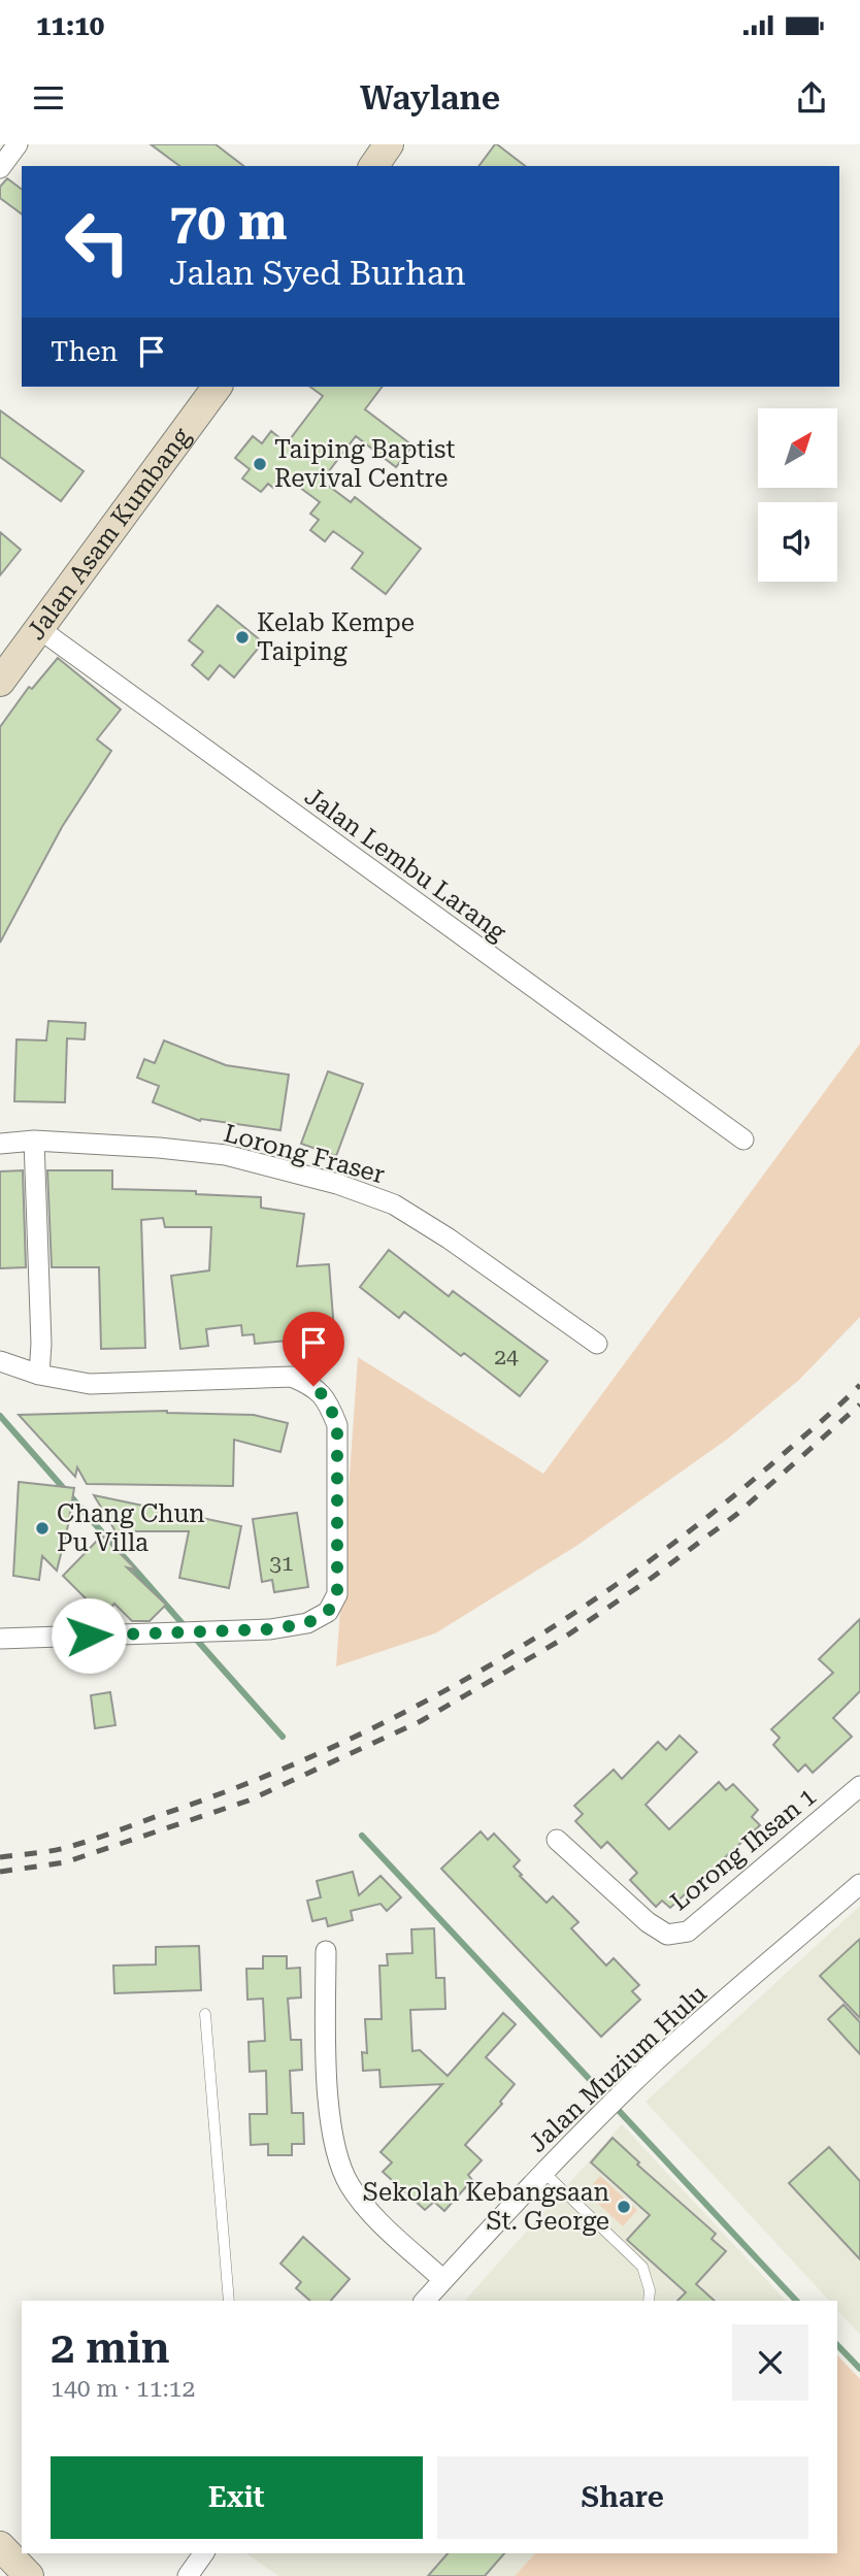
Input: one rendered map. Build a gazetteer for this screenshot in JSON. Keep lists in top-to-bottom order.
{
  "streets": {
    "main road": ["Jalan Asam Kumbang"],
    "street": [
      "Jalan Lembu Larang",
      "Lorong Fraser",
      "Lorong Ihsan 1",
      "Jalan Muzium Hulu"
    ]
  },
  "crossings": [
    ["Jalan Asam Kumbang", "Jalan Lembu Larang"]
  ],
  "places": [
    "Taiping Baptist Revival Centre",
    "Kelab Kempe Taiping",
    "Chang Chun Pu Villa",
    "Sekolah Kebangsaan St. George"
  ],
  "house_numbers": ["24", "31"],
  "north": "top right",
  "page": {
    "status": "11:10",
    "header": "Waylane",
    "turn": ["70 m", "Jalan Syed Burhan"],
    "then": "Then",
    "heading": ["2 min", "140 m · 11:12"],
    "buttons": ["Exit", "Share"]
  }
}
